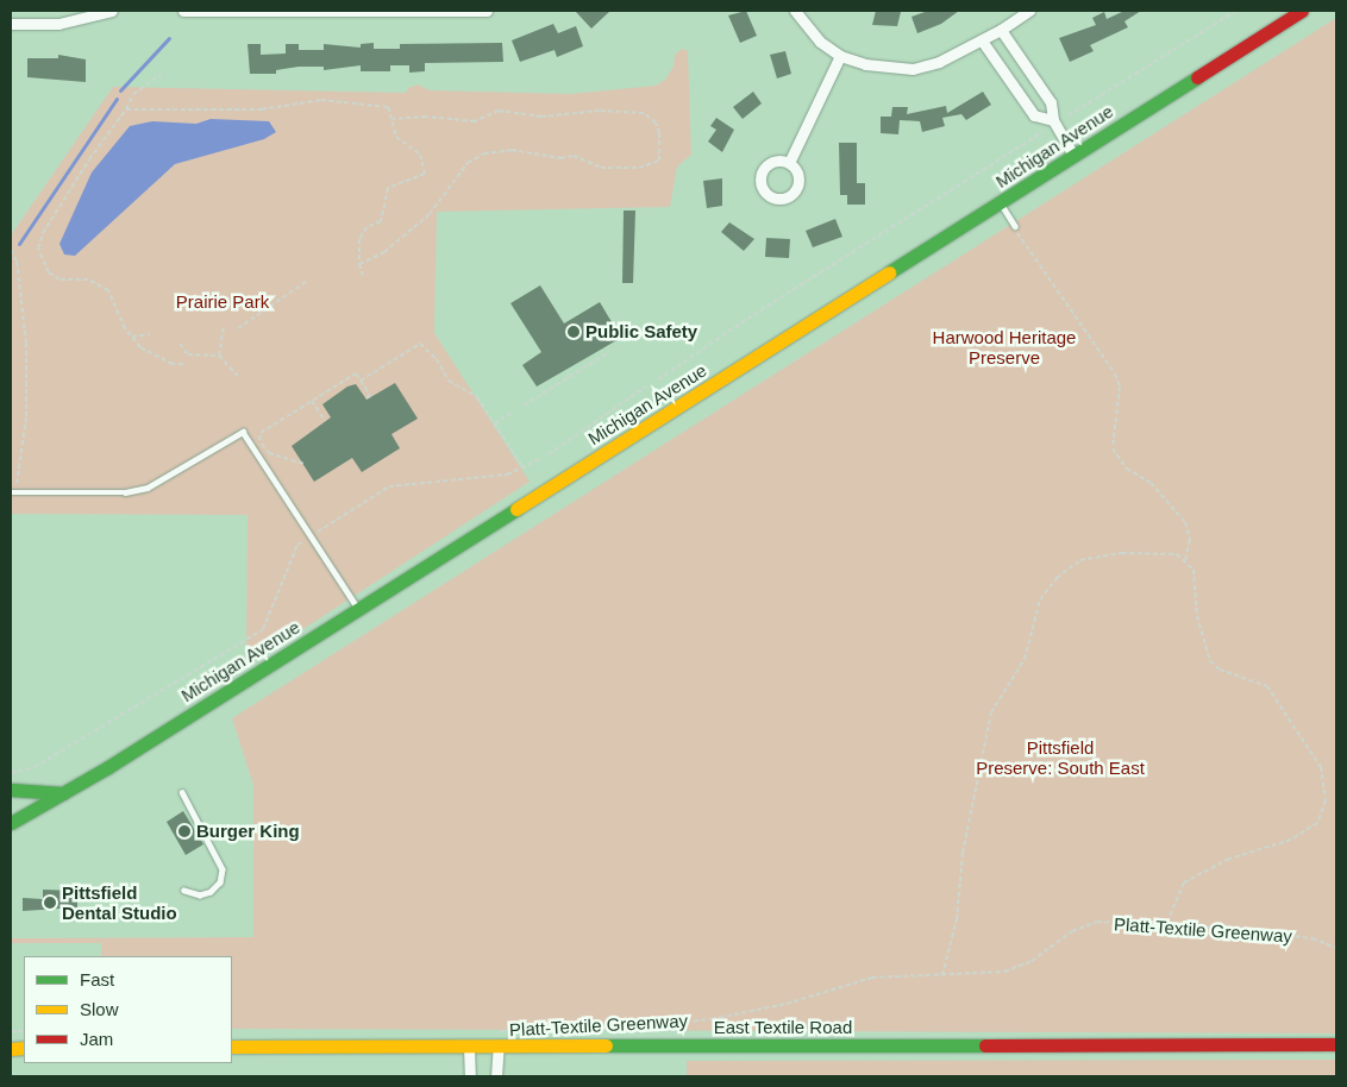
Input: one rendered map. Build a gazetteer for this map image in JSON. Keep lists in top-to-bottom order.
{
  "streets": {
    "main road": ["Michigan Avenue", "East Textile Road"],
    "path": ["Platt-Textile Greenway"]
  },
  "parks": ["Prairie Park", "Harwood Heritage Preserve", "Pittsfield Preserve: South East"],
  "places": ["Public Safety", "Burger King", "Pittsfield Dental Studio"],
  "legend": ["Fast", "Slow", "Jam"]
}
